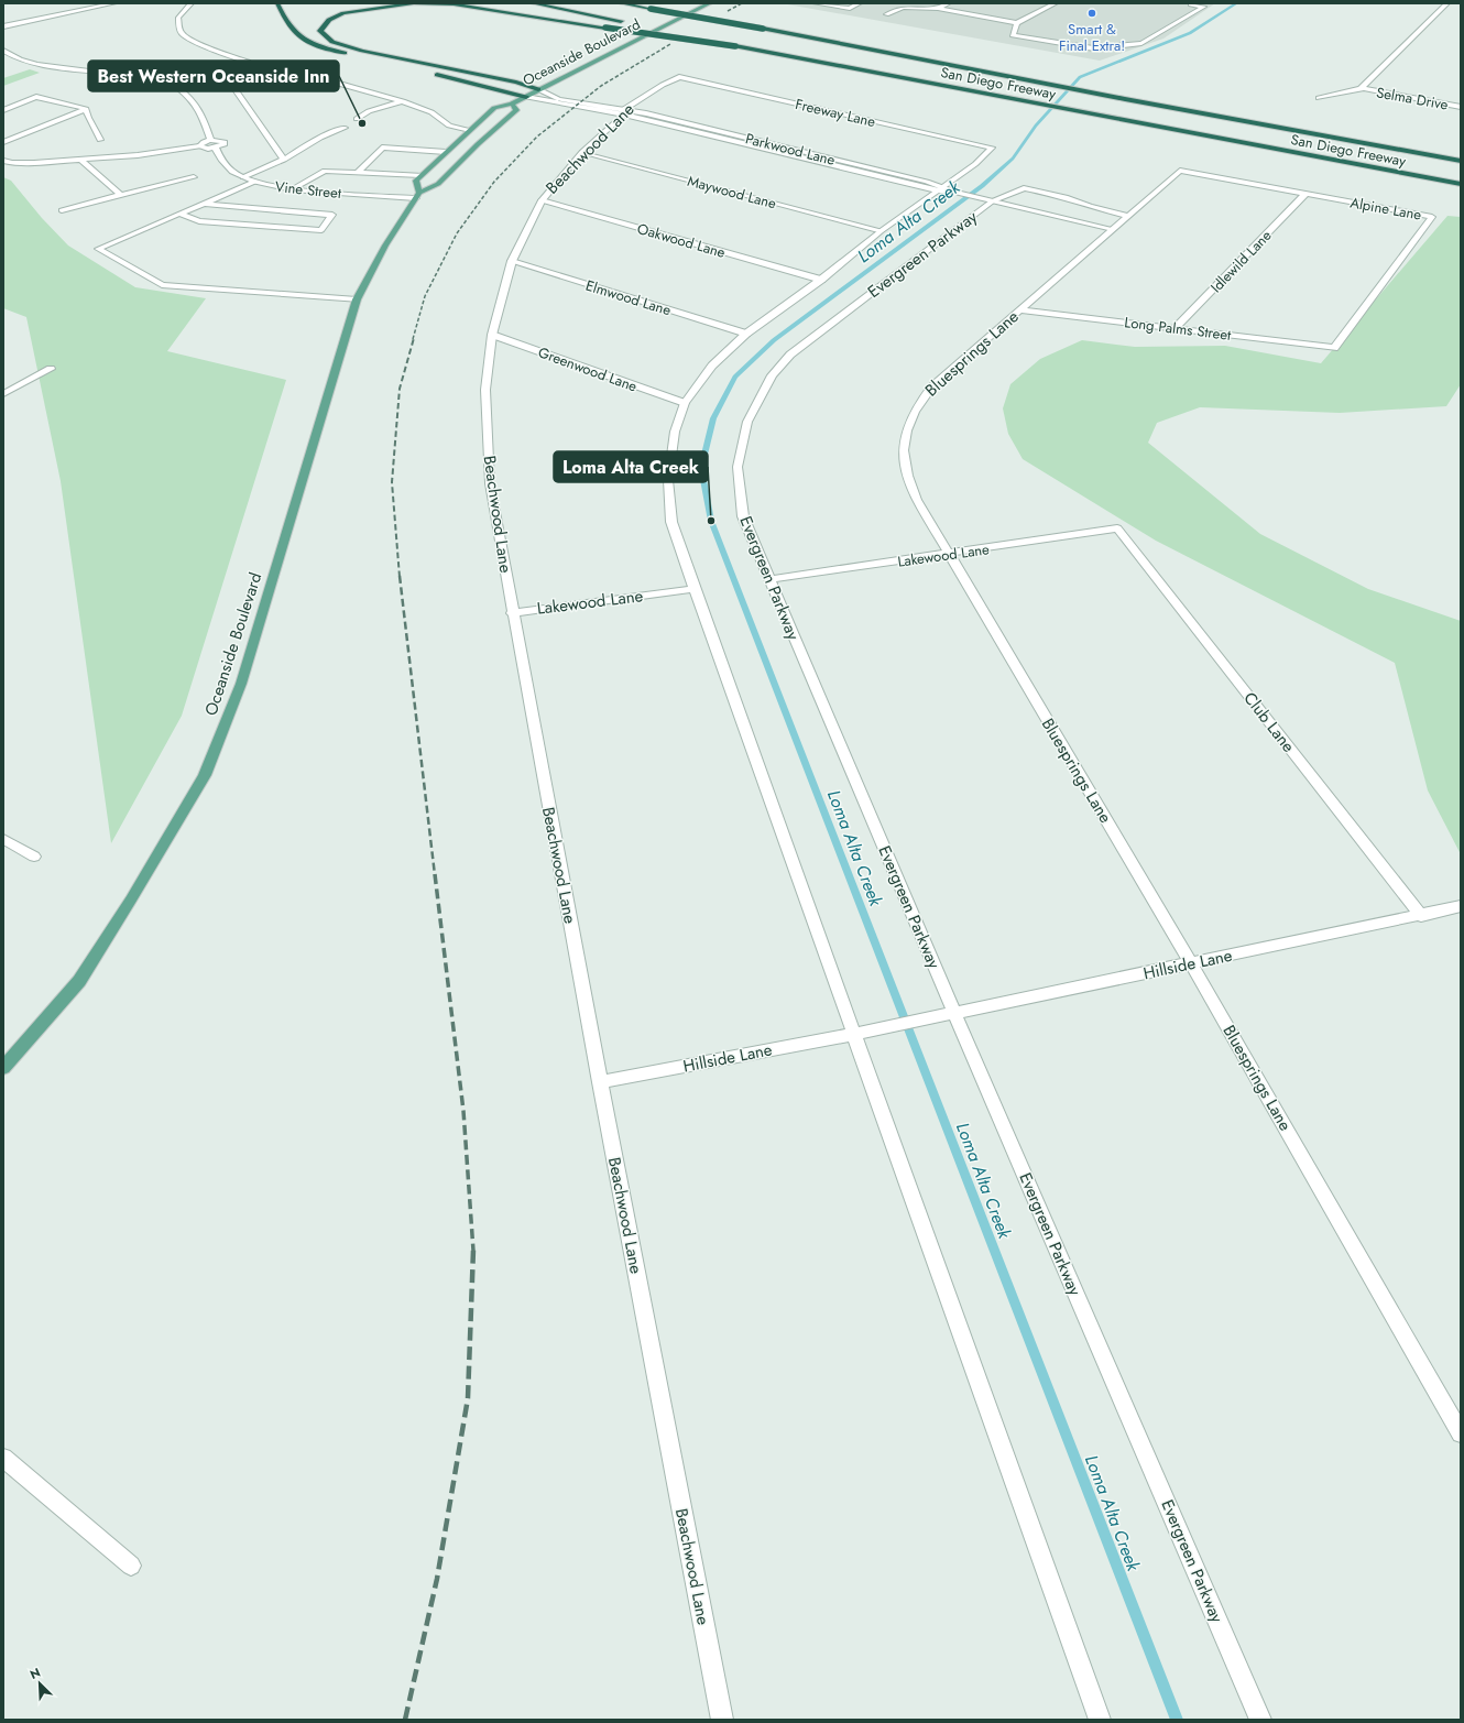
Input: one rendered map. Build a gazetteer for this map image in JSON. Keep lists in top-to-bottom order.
{
  "streets": {
    "highway": ["San Diego Freeway"],
    "main road": ["Oceanside Boulevard"],
    "street": [
      "Selma Drive",
      "Freeway Lane",
      "Beachwood Lane",
      "Parkwood Lane",
      "Vine Street",
      "Maywood Lane",
      "Alpine Lane",
      "Oakwood Lane",
      "Evergreen Parkway",
      "Idlewild Lane",
      "Elmwood Lane",
      "Long Palms Street",
      "Bluesprings Lane",
      "Greenwood Lane",
      "Lakewood Lane",
      "Club Lane",
      "Hillside Lane"
    ]
  },
  "crossings": [
    ["Oceanside Boulevard", "Vine Street"],
    ["Freeway Lane", "Beachwood Lane"],
    ["Freeway Lane", "Parkwood Lane"],
    ["Beachwood Lane", "Parkwood Lane"],
    ["Beachwood Lane", "Maywood Lane"],
    ["Beachwood Lane", "Oakwood Lane"],
    ["Beachwood Lane", "Elmwood Lane"],
    ["Beachwood Lane", "Greenwood Lane"],
    ["Beachwood Lane", "Lakewood Lane"],
    ["Beachwood Lane", "Hillside Lane"],
    ["Parkwood Lane", "Evergreen Parkway"],
    ["Parkwood Lane", "Bluesprings Lane"],
    ["Alpine Lane", "Idlewild Lane"],
    ["Alpine Lane", "Long Palms Street"],
    ["Alpine Lane", "Bluesprings Lane"],
    ["Evergreen Parkway", "Bluesprings Lane"],
    ["Evergreen Parkway", "Lakewood Lane"],
    ["Evergreen Parkway", "Hillside Lane"],
    ["Idlewild Lane", "Long Palms Street"],
    ["Long Palms Street", "Bluesprings Lane"],
    ["Bluesprings Lane", "Lakewood Lane"],
    ["Bluesprings Lane", "Hillside Lane"],
    ["Lakewood Lane", "Club Lane"],
    ["Club Lane", "Hillside Lane"]
  ],
  "water": ["Loma Alta Creek"],
  "places": ["Smart & Final Extra!", "Best Western Oceanside Inn", "Loma Alta Creek"],
  "north": "top left"
}
